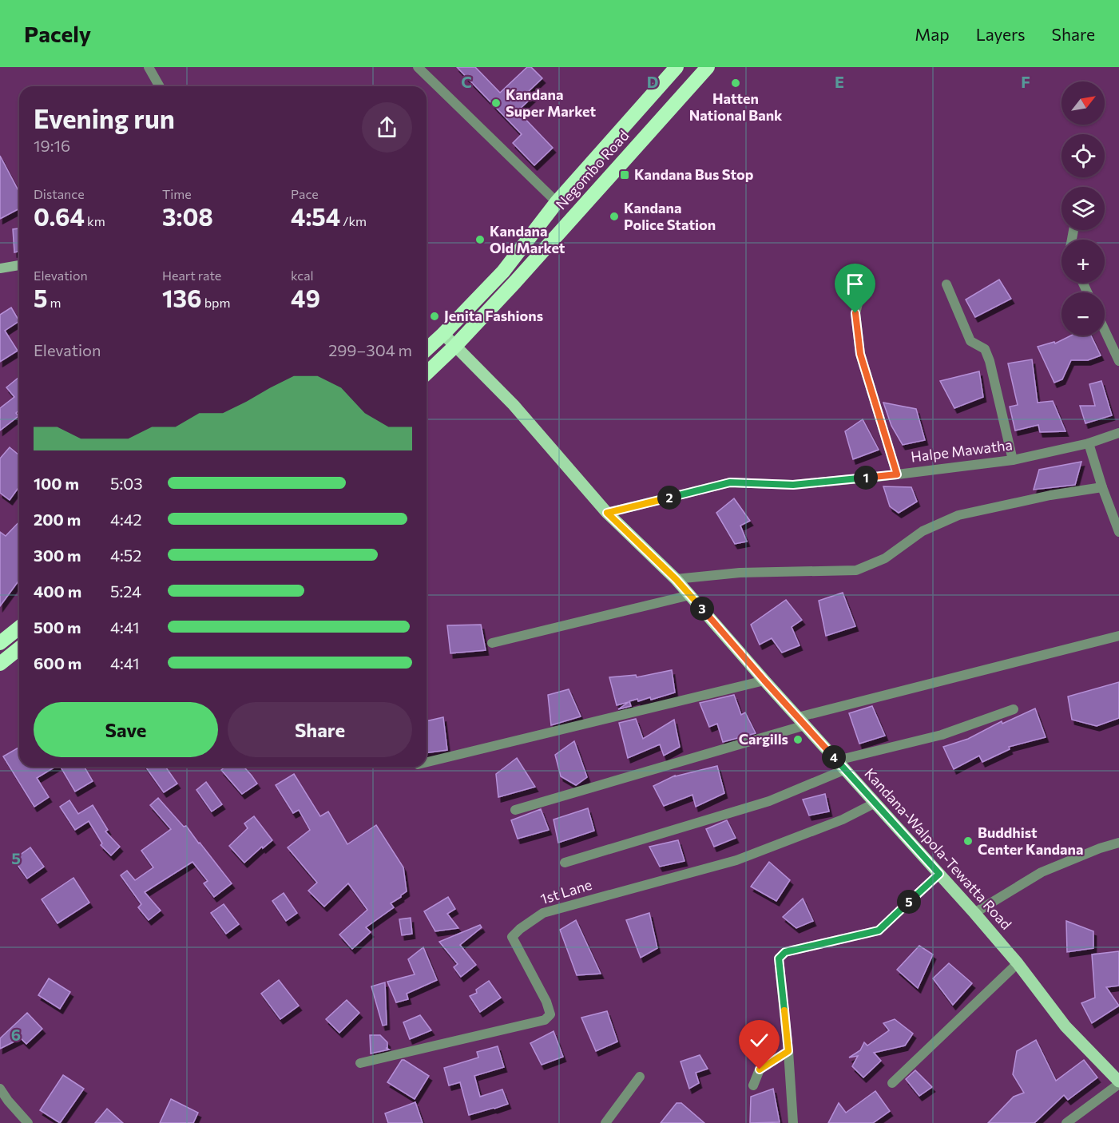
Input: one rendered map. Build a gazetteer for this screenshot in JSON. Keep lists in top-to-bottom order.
{
  "streets": {
    "highway": ["Negombo Road"],
    "main road": ["Kandana-Walpola-Tewatta Road"],
    "street": ["Halpe Mawatha", "1st Lane"]
  },
  "crossings": [
    ["Negombo Road", "Kandana-Walpola-Tewatta Road"],
    ["Halpe Mawatha", "Kandana-Walpola-Tewatta Road"],
    ["Kandana-Walpola-Tewatta Road", "1st Lane"]
  ],
  "places": {
    "other": [
      "Hatten National Bank",
      "Kandana Super Market",
      "Kandana Police Station",
      "Kandana Old Market",
      "Jenita Fashions",
      "Cargills",
      "Buddhist Center Kandana"
    ],
    "transit": ["Kandana Bus Stop"]
  },
  "north": "top right",
  "page": {
    "header": "Pacely",
    "nav": ["Map", "Layers", "Share"],
    "map_buttons": ["+", "−"],
    "heading": ["Evening run", "19:16"],
    "stats": [
      ["Distance", "0.64 km"],
      ["Time", "3:08"],
      ["Pace", "4:54 /km"],
      ["Elevation", "5 m"],
      ["Heart rate", "136 bpm"],
      ["kcal", "49"]
    ],
    "chart": ["Elevation", "299–304 m"],
    "list": [
      {
        "name": "100 m",
        "note": "5:03"
      },
      {
        "name": "200 m",
        "note": "4:42"
      },
      {
        "name": "300 m",
        "note": "4:52"
      },
      {
        "name": "400 m",
        "note": "5:24"
      },
      {
        "name": "500 m",
        "note": "4:41"
      },
      {
        "name": "600 m",
        "note": "4:41"
      }
    ],
    "pins": [
      "1",
      "2",
      "3",
      "4",
      "5"
    ],
    "buttons": ["Save", "Share"]
  },
  "grid": {
    "columns": [
      "C",
      "D",
      "E",
      "F"
    ],
    "rows": ["5", "6"]
  }
}
